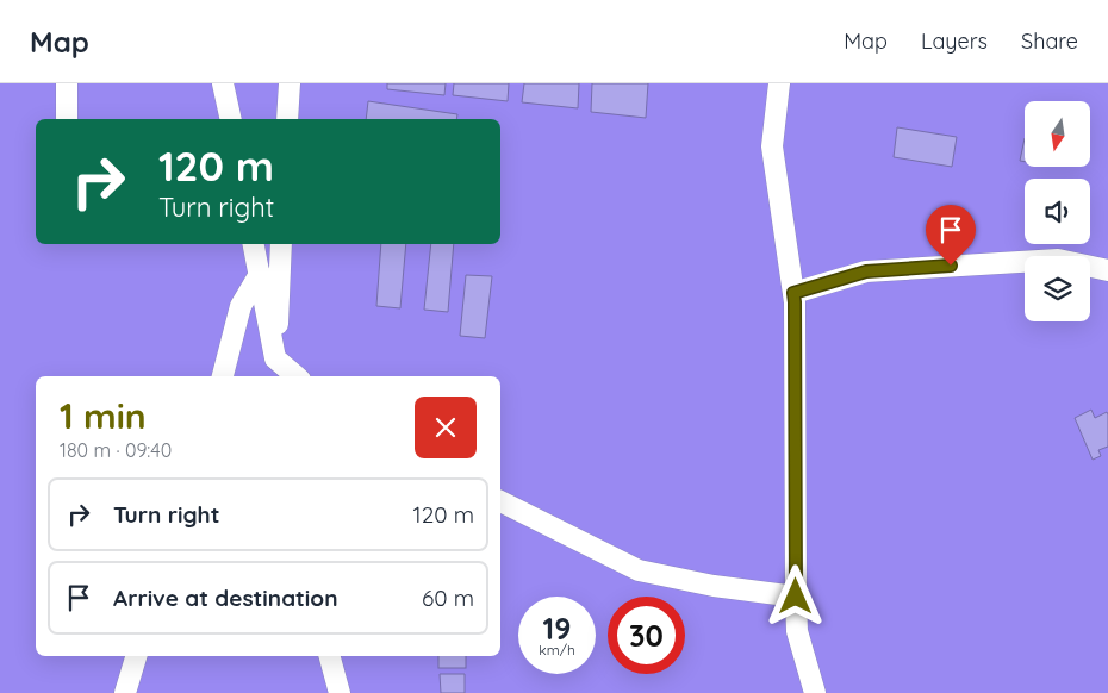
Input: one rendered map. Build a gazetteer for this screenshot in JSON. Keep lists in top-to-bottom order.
{
  "north": "bottom",
  "page": {
    "header": "Map",
    "nav": ["Map", "Layers", "Share"],
    "turn": ["120 m", "Turn right"],
    "heading": ["1 min", "180 m · 09:40"],
    "list": [
      {
        "name": "Turn right",
        "value": "120 m"
      },
      {
        "name": "Arrive at destination",
        "value": "60 m"
      }
    ],
    "speed": "19 km/h",
    "limit": "30"
  }
}
